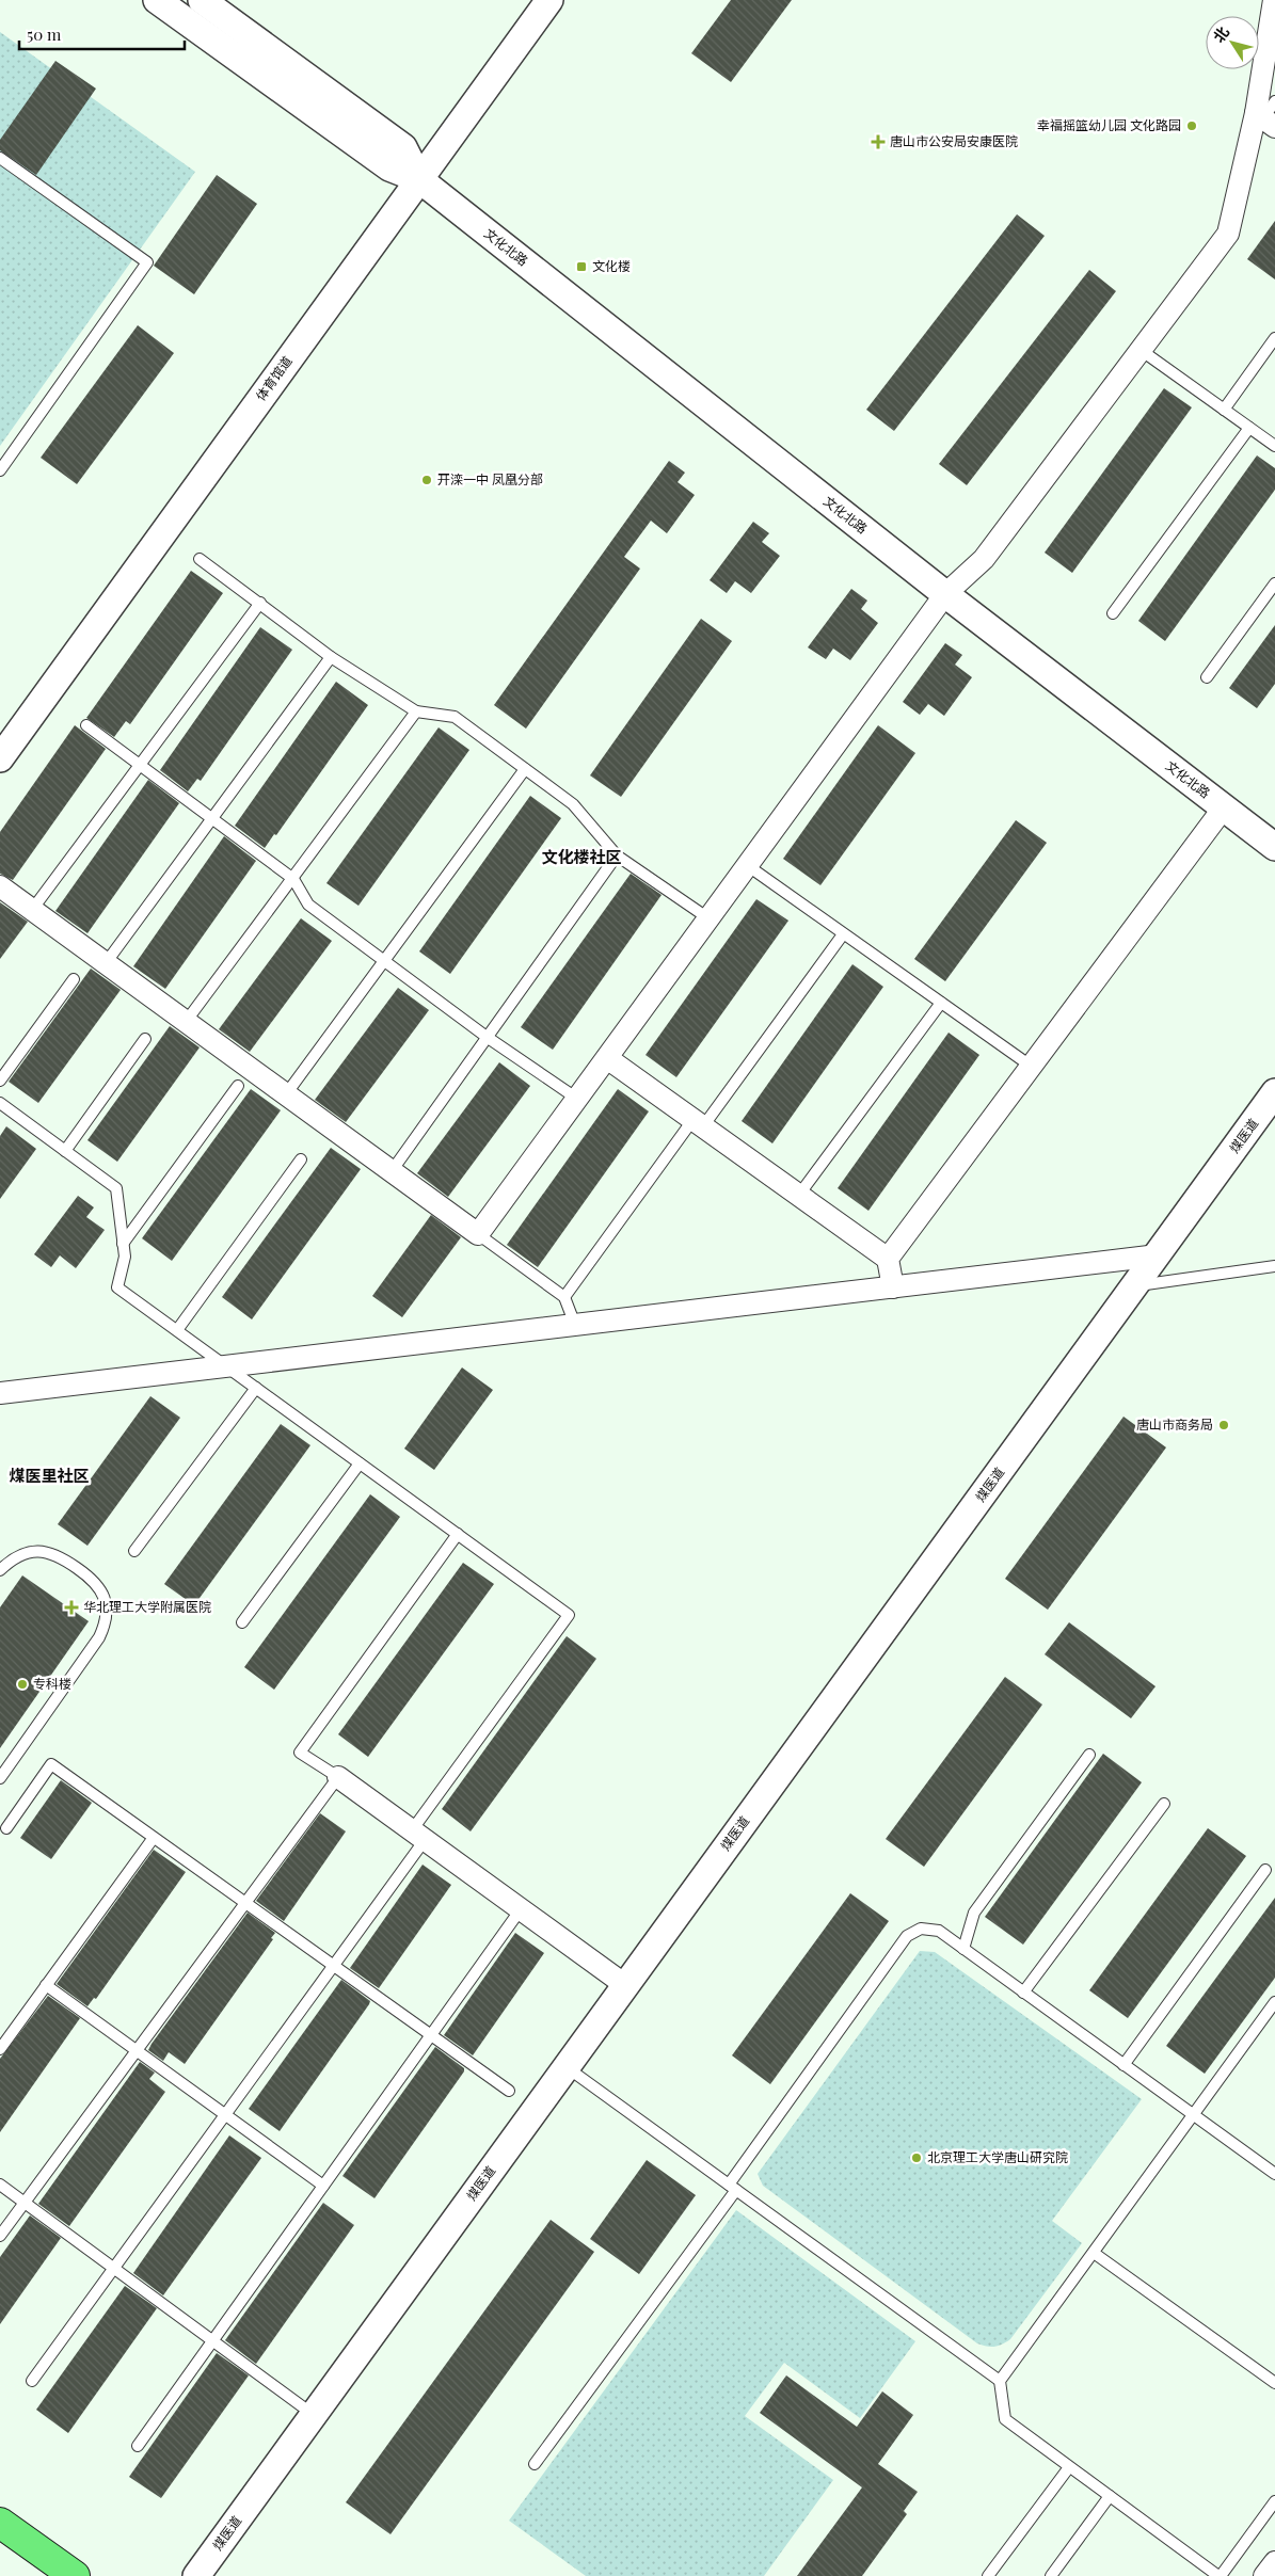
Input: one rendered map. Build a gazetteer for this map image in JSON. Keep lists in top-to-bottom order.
{
  "streets": {
    "street": ["文化北路", "体育馆道", "煤医道"]
  },
  "crossings": [
    ["文化北路", "体育馆道"]
  ],
  "districts": ["文化楼社区", "煤医里社区"],
  "places": {
    "other": [
      "幸福摇篮幼儿园 文化路园",
      "开滦一中 凤凰分部",
      "唐山市商务局",
      "专科楼",
      "北京理工大学唐山研究院"
    ],
    "health": ["唐山市公安局安康医院", "华北理工大学附属医院"],
    "transit": ["文化楼"]
  },
  "scale_bar": "50 m",
  "north": "top left"
}
